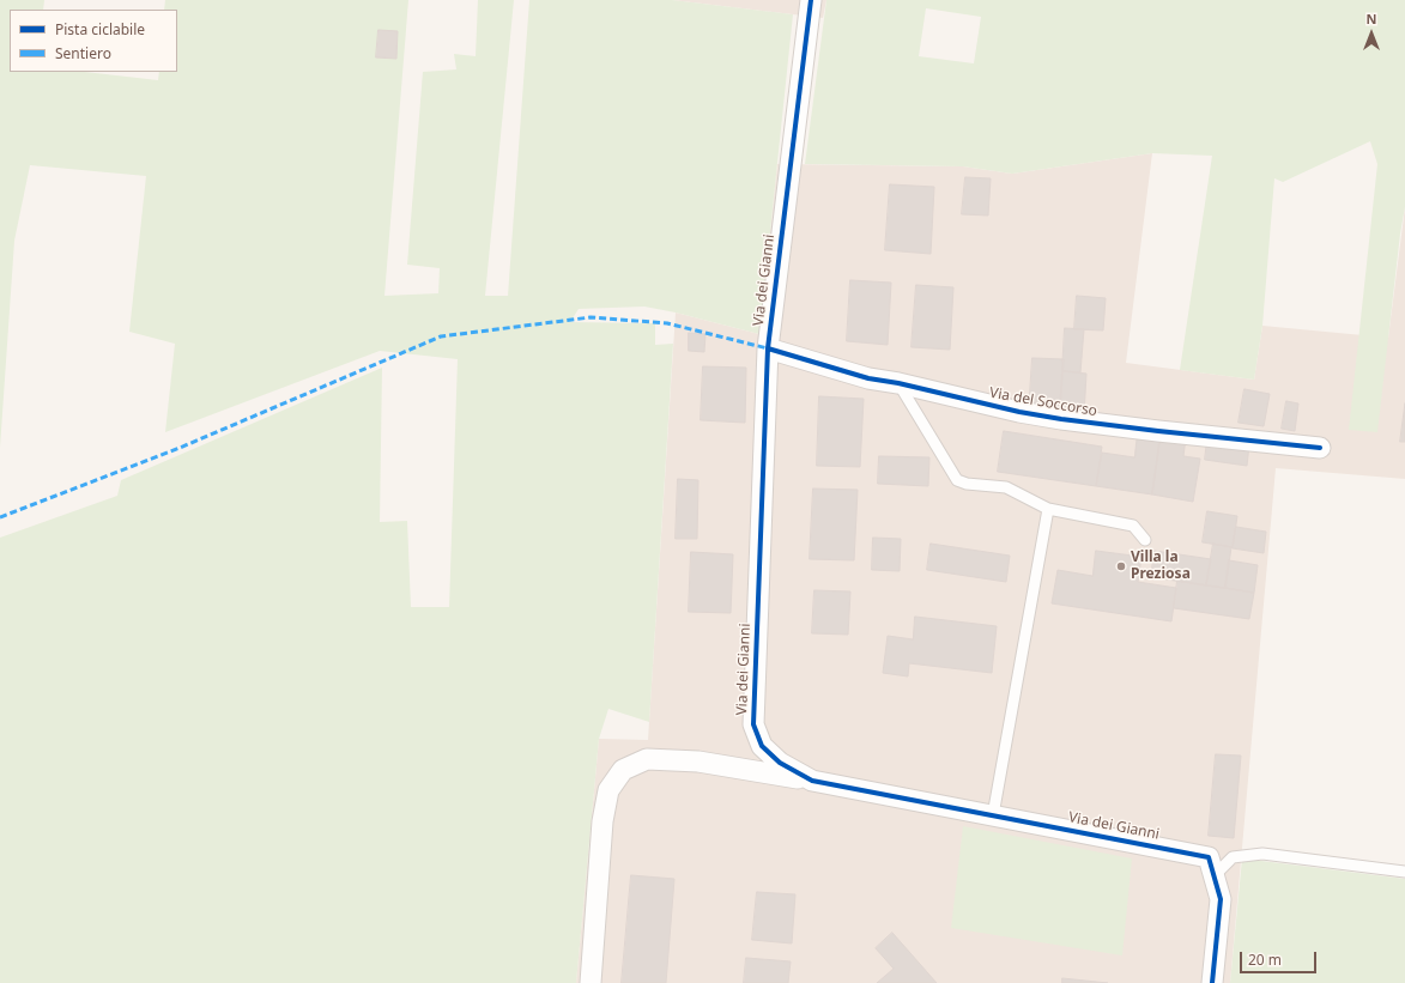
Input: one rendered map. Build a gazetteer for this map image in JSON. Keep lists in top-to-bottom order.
{
  "streets": {
    "street": ["Via dei Gianni", "Via del Soccorso"]
  },
  "crossings": [
    ["Via dei Gianni", "Via del Soccorso"]
  ],
  "places": ["Villa la Preziosa"],
  "legend": ["Pista ciclabile", "Sentiero"],
  "scale_bar": "20 m",
  "north": "top"
}
